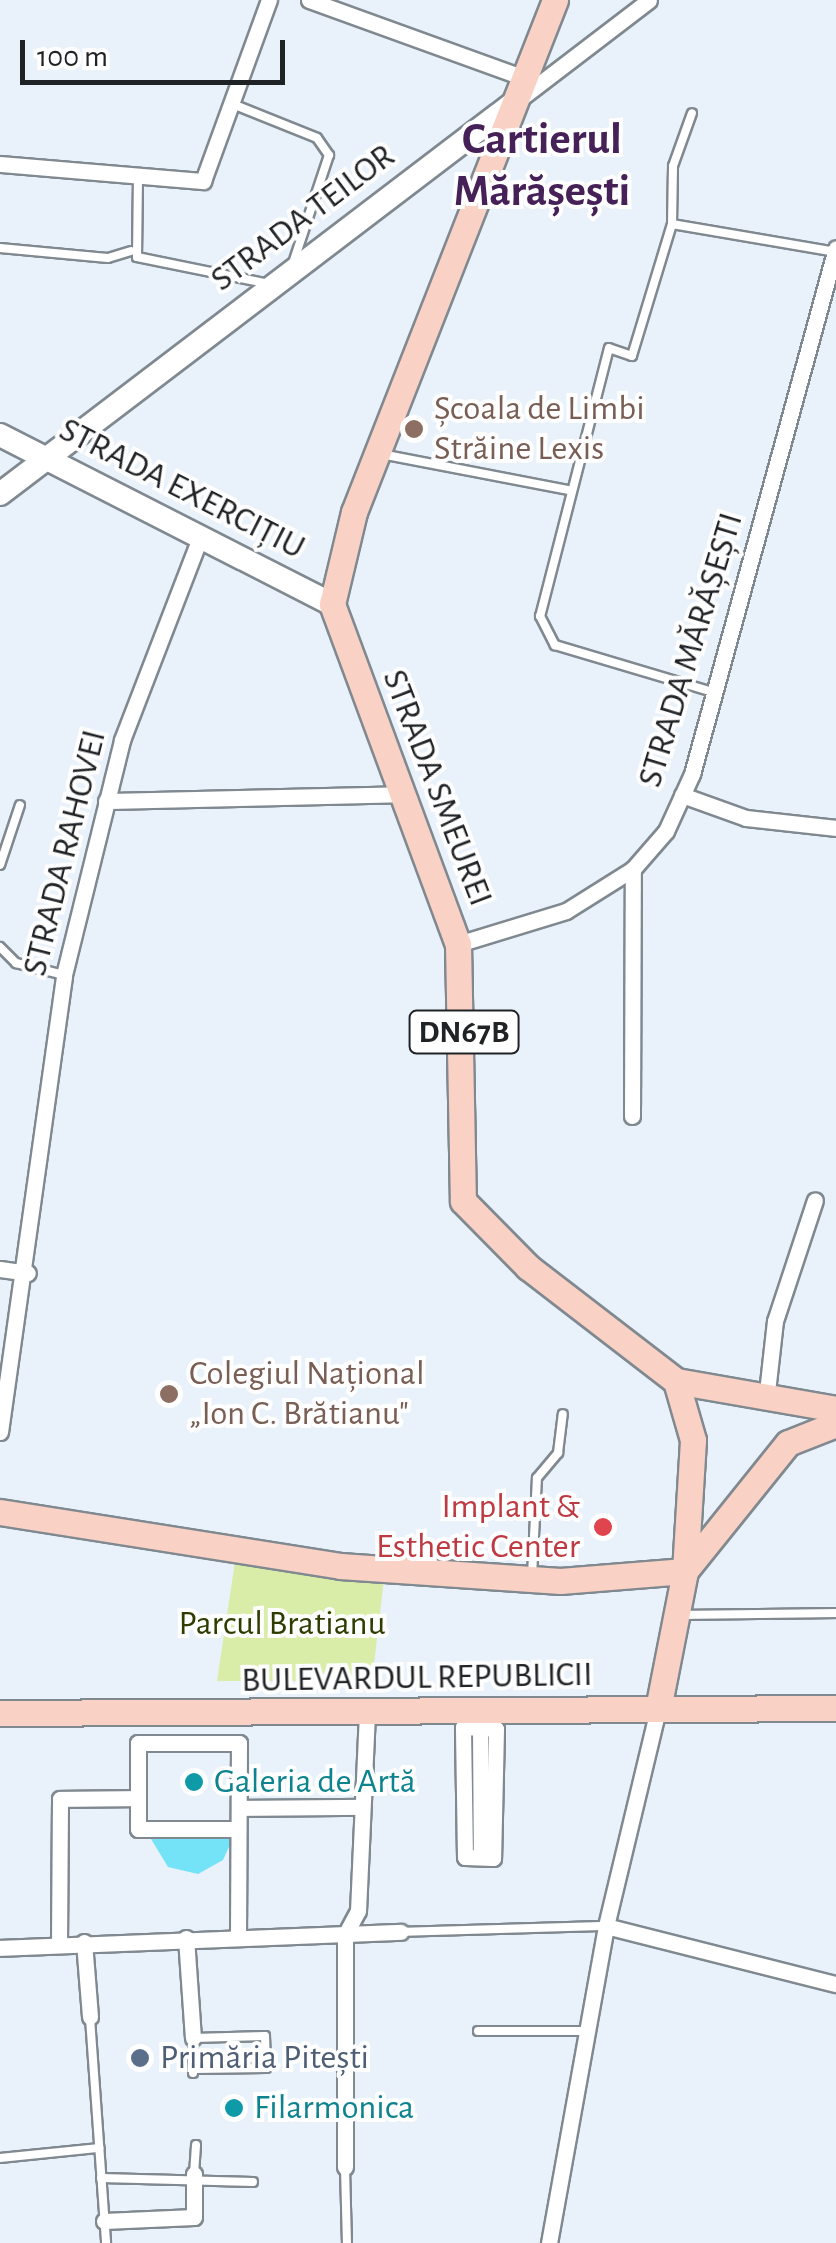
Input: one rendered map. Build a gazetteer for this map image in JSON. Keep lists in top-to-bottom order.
{
  "streets": {
    "main road": ["STRADA SMEUREI", "DN67B", "BULEVARDUL REPUBLICII"],
    "street": [
      "STRADA TEILOR",
      "STRADA EXERCIȚIU",
      "STRADA MĂRĂȘEȘTI",
      "STRADA RAHOVEI"
    ]
  },
  "crossings": [
    ["STRADA TEILOR", "STRADA EXERCIȚIU"],
    ["STRADA TEILOR", "STRADA SMEUREI"],
    ["STRADA EXERCIȚIU", "STRADA SMEUREI"],
    ["STRADA EXERCIȚIU", "STRADA RAHOVEI"],
    ["STRADA MĂRĂȘEȘTI", "STRADA SMEUREI"]
  ],
  "districts": ["Cartierul Mărășești"],
  "parks": ["Parcul Bratianu"],
  "places": [
    "Școala de Limbi Străine Lexis",
    "Colegiul Național „Ion C. Brătianu\"",
    "Implant & Esthetic Center",
    "Galeria de Artă",
    "Primăria Pitești",
    "Filarmonica"
  ],
  "scale_bar": "100 m"
}
